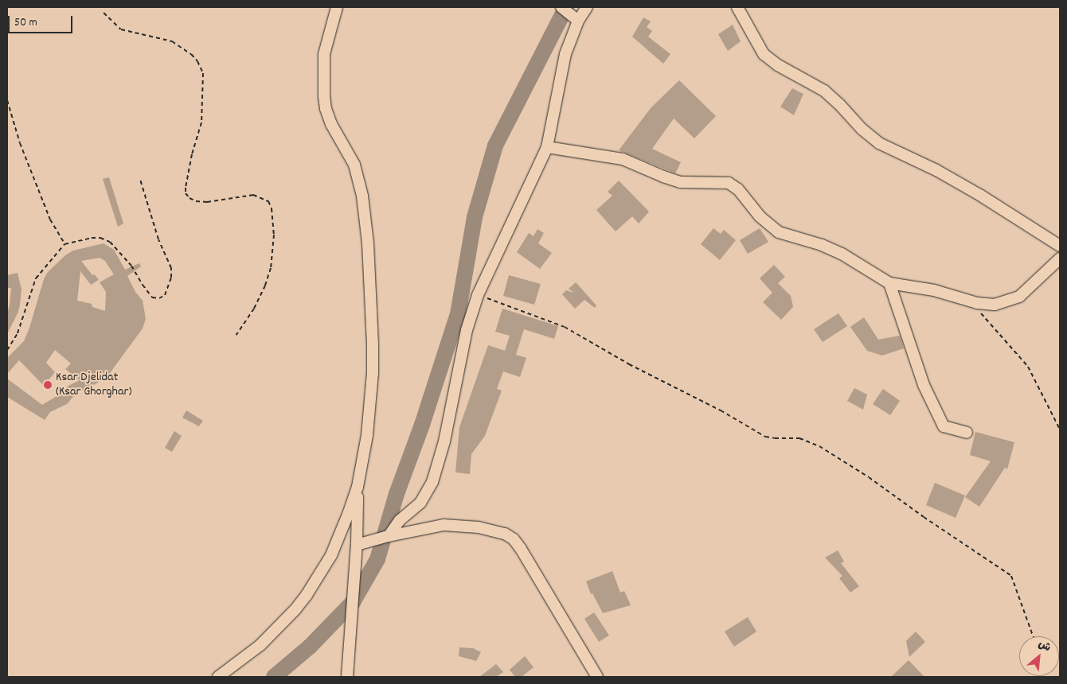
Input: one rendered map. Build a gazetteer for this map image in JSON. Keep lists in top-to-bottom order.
{
  "places": ["Ksar Djelidat (Ksar Ghorghar)"],
  "scale_bar": "50 m",
  "north": "top right"
}
